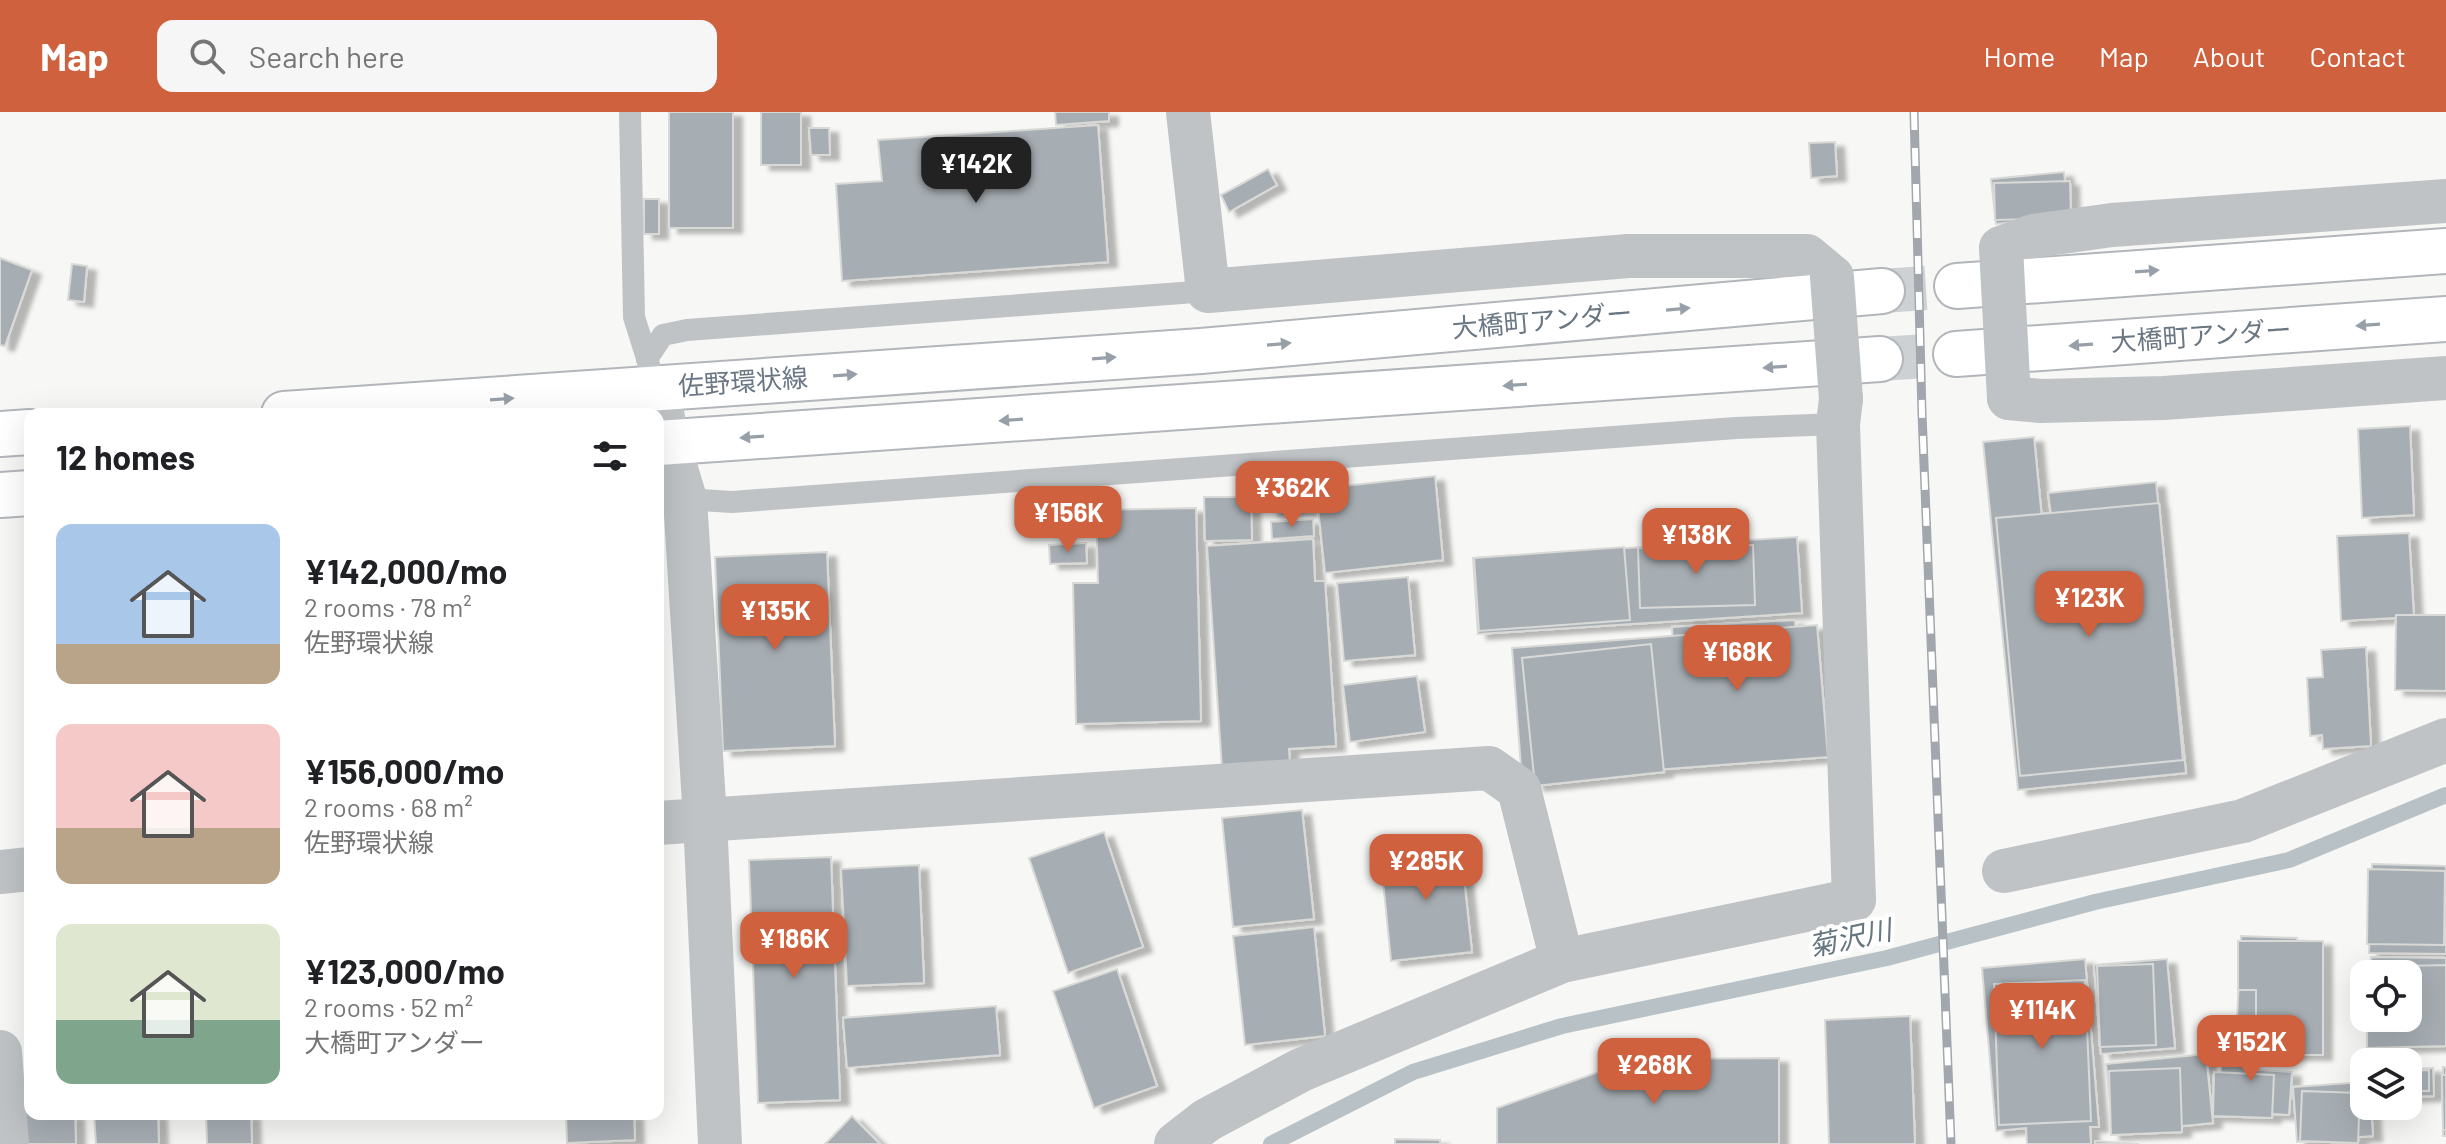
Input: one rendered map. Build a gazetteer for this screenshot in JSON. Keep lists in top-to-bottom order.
{
  "streets": {
    "main road": ["大橋町アンダー", "佐野環状線"]
  },
  "crossings": [
    ["大橋町アンダー", "佐野環状線"]
  ],
  "water": ["菊沢川"],
  "page": {
    "header": "Map",
    "search": "Search here",
    "nav": [
      "Home",
      "Map",
      "About",
      "Contact"
    ],
    "price": [
      "¥142K",
      "¥362K",
      "¥156K",
      "¥138K",
      "¥123K",
      "¥135K",
      "¥168K",
      "¥285K",
      "¥186K",
      "¥114K",
      "¥152K",
      "¥268K"
    ],
    "heading": "12 homes",
    "list": [
      {
        "name": "¥142,000/mo",
        "note": "2 rooms · 78 m² · 佐野環状線"
      },
      {
        "name": "¥156,000/mo",
        "note": "2 rooms · 68 m² · 佐野環状線"
      },
      {
        "name": "¥123,000/mo",
        "note": "2 rooms · 52 m² · 大橋町アンダー"
      }
    ]
  }
}
